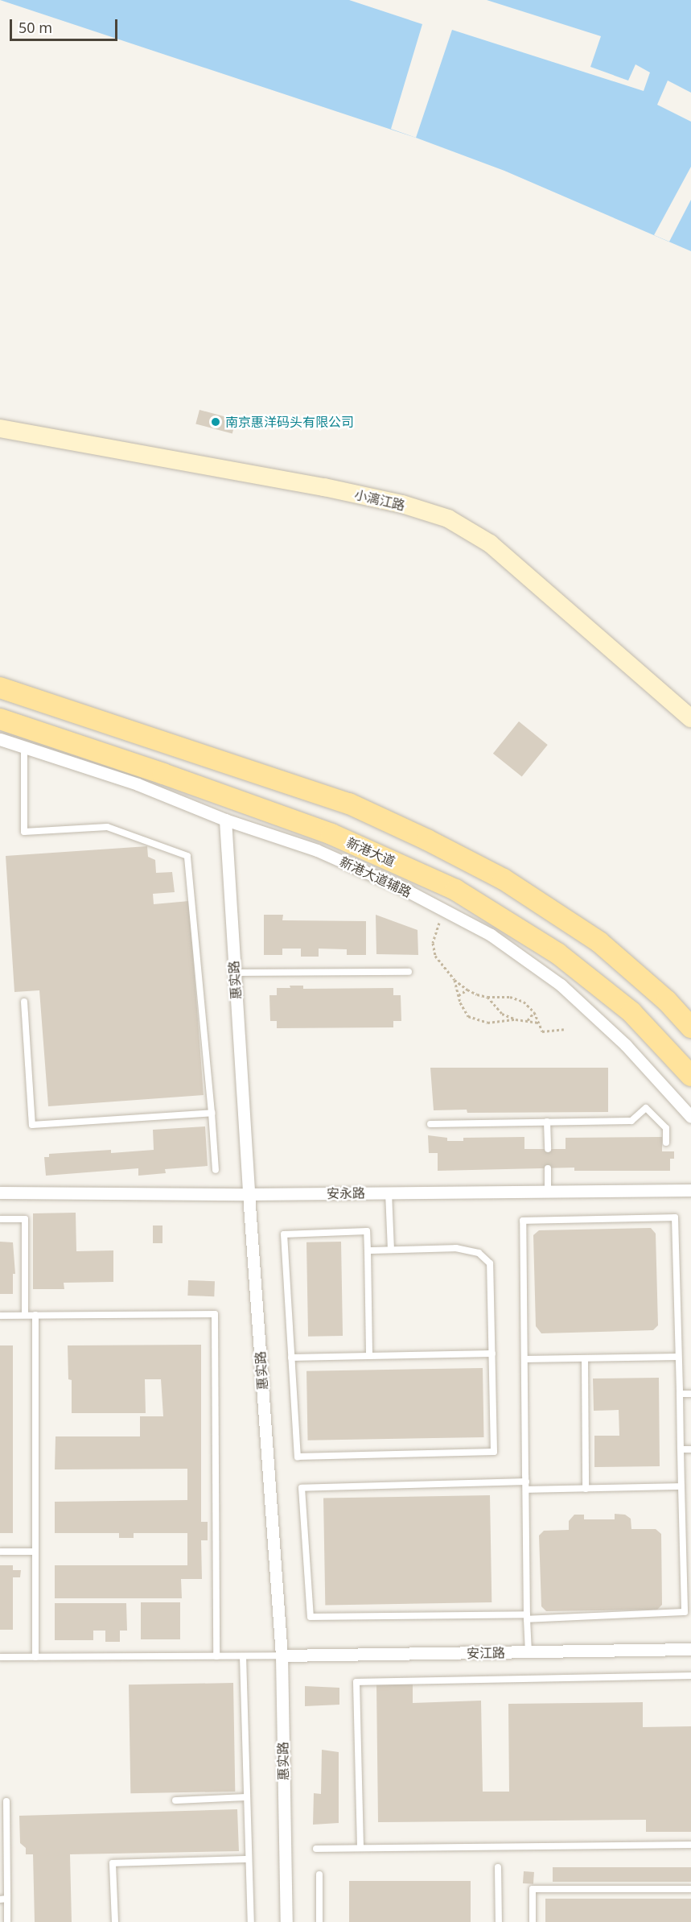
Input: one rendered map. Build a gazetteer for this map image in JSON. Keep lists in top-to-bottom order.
{
  "streets": {
    "main road": ["新港大道"],
    "street": [
      "小漓江路",
      "新港大道辅路",
      "惠实路",
      "安永路",
      "安江路"
    ]
  },
  "crossings": [
    ["新港大道辅路", "惠实路"],
    ["惠实路", "安永路"],
    ["惠实路", "安江路"]
  ],
  "places": ["南京惠洋码头有限公司"],
  "scale_bar": "50 m"
}
